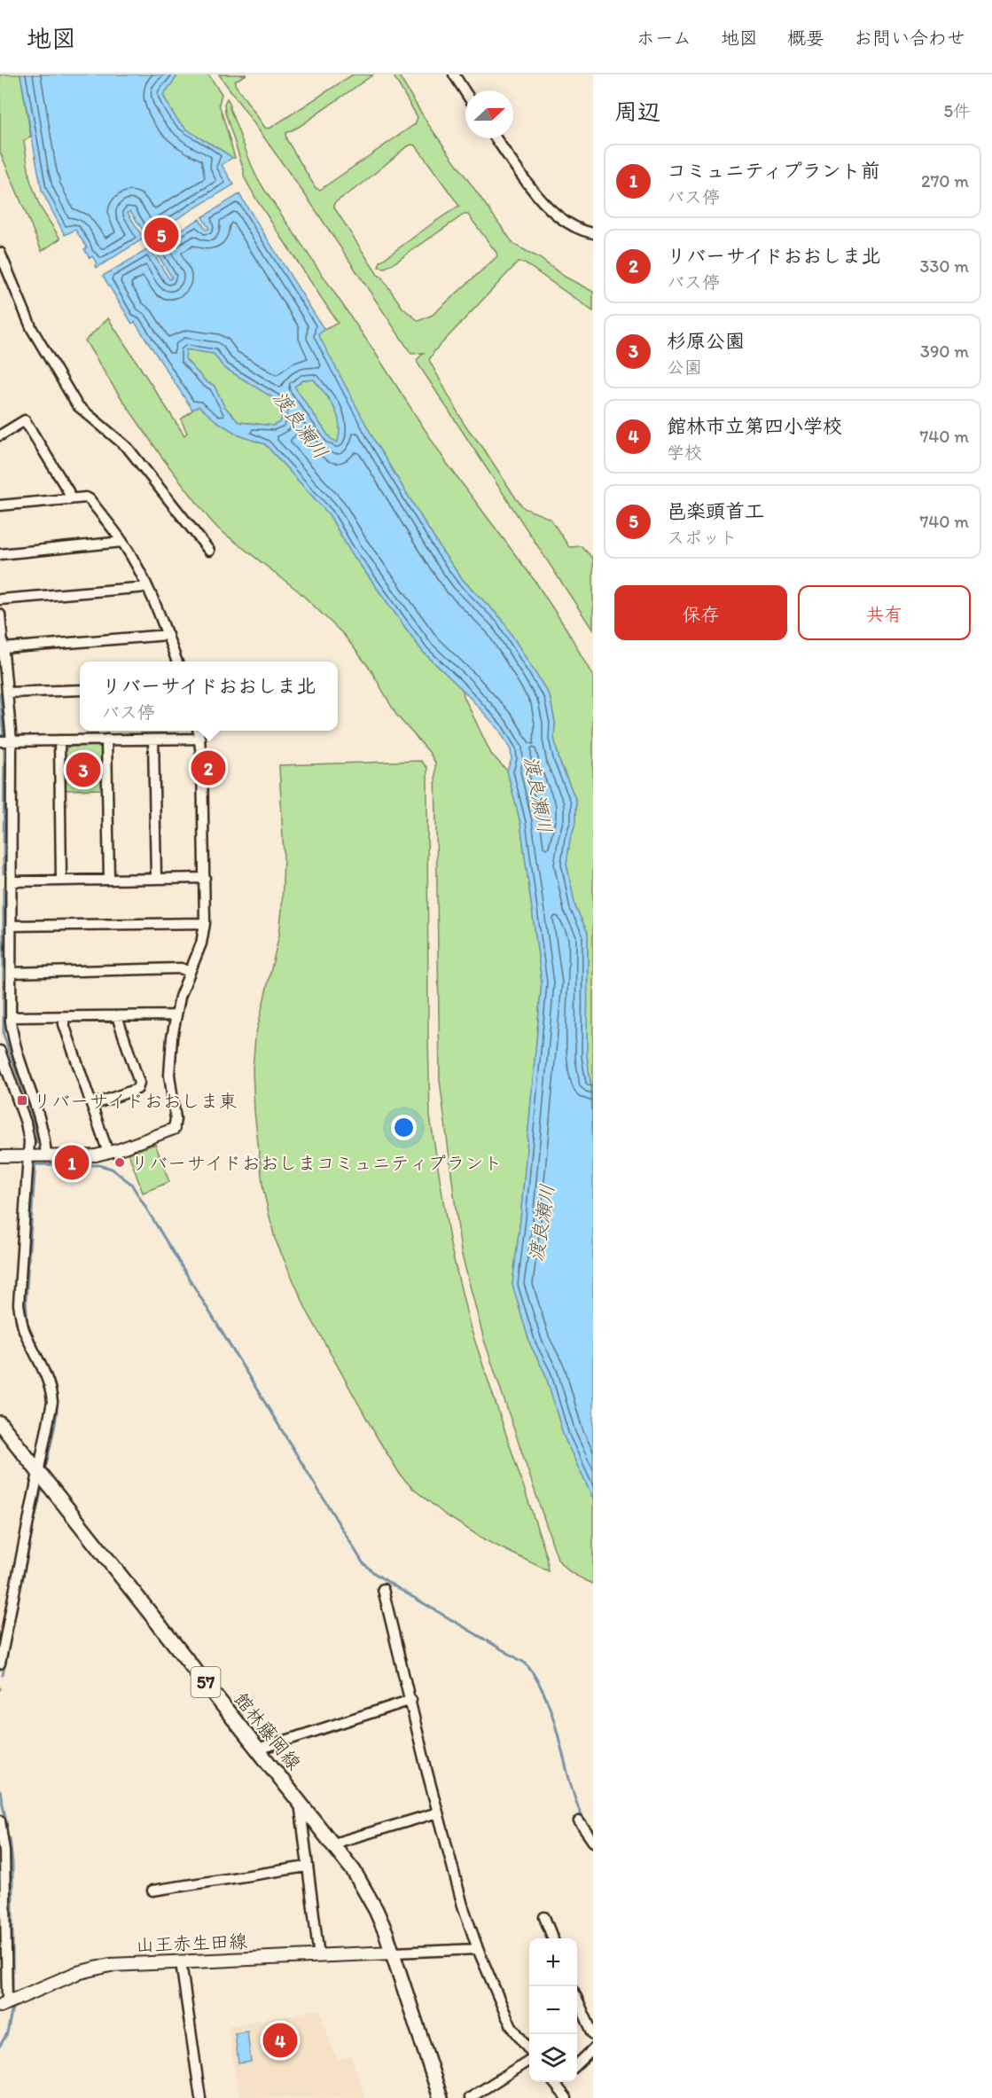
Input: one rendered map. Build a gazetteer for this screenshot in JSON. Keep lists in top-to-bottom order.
{
  "streets": {
    "main road": ["57", "館林藤岡線", "山王赤生田線"]
  },
  "crossings": [
    ["館林藤岡線", "山王赤生田線"]
  ],
  "water": ["渡良瀬川"],
  "places": {
    "transit": ["リバーサイドおおしま東"],
    "other": ["リバーサイドおおしまコミュニティプラント"]
  },
  "north": "right",
  "page": {
    "header": "地図",
    "nav": [
      "ホーム",
      "地図",
      "概要",
      "お問い合わせ"
    ],
    "heading": ["周辺", "5件"],
    "list": [
      {
        "mark": "1",
        "name": "コミュニティプラント前",
        "note": "バス停",
        "value": "270 m"
      },
      {
        "mark": "2",
        "name": "リバーサイドおおしま北",
        "note": "バス停",
        "value": "330 m"
      },
      {
        "mark": "3",
        "name": "杉原公園",
        "note": "公園",
        "value": "390 m"
      },
      {
        "mark": "4",
        "name": "館林市立第四小学校",
        "note": "学校",
        "value": "740 m"
      },
      {
        "mark": "5",
        "name": "邑楽頭首工",
        "note": "スポット",
        "value": "740 m"
      }
    ],
    "pins": [
      "5",
      "2",
      "3",
      "1",
      "4"
    ],
    "buttons": ["保存", "共有"],
    "popup": ["リバーサイドおおしま北", "バス停"],
    "map_buttons": ["+", "−"]
  }
}
